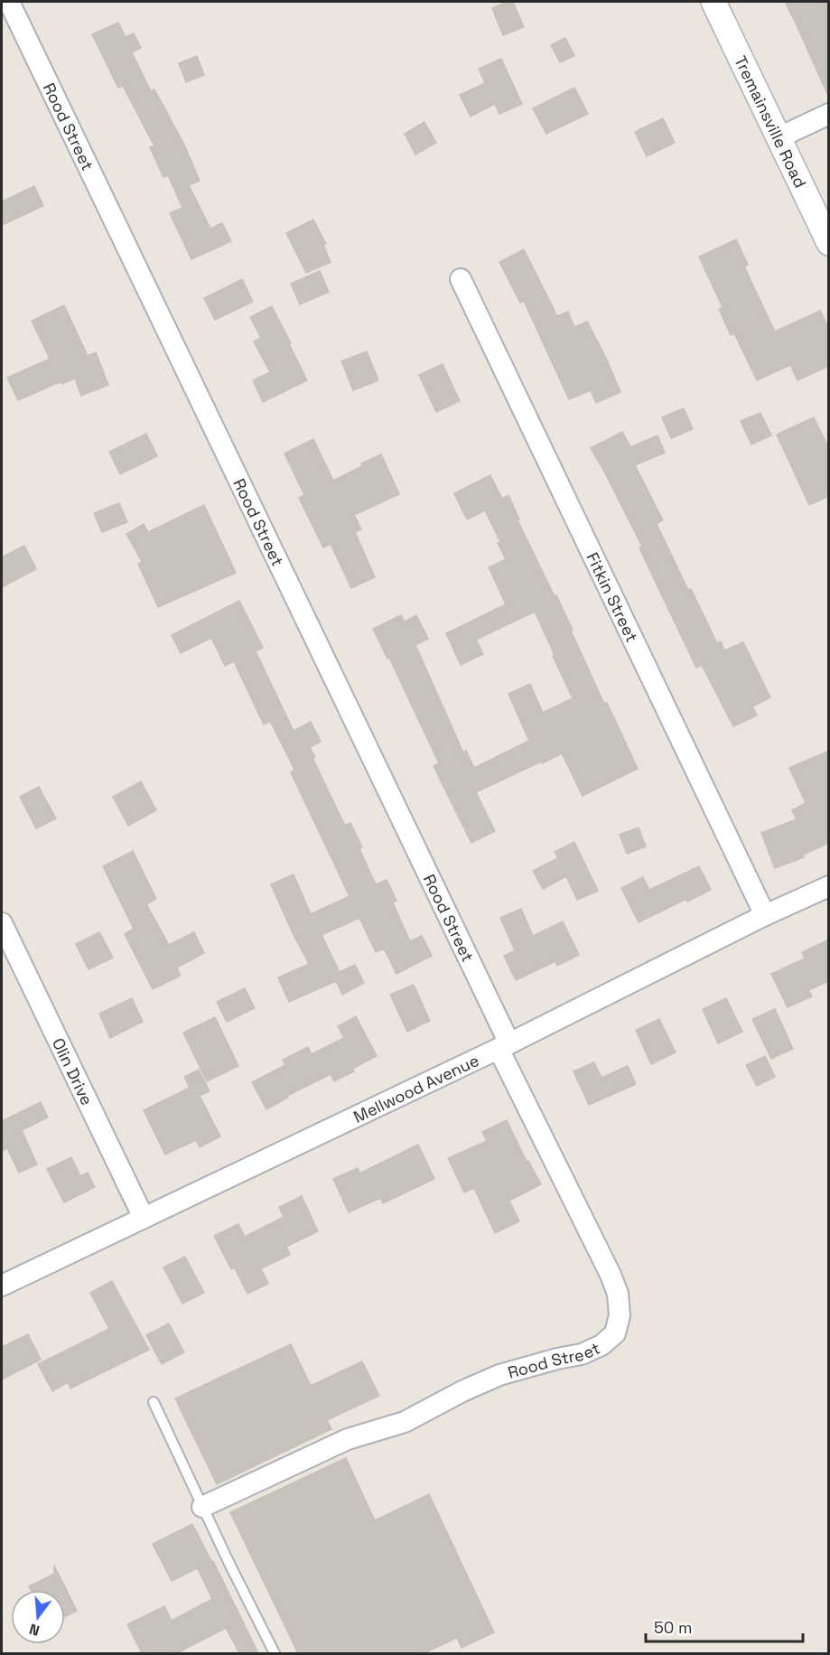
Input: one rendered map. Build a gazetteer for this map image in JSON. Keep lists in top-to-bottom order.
{
  "streets": {
    "street": [
      "Tremainsville Road",
      "Rood Street",
      "Fitkin Street",
      "Olin Drive",
      "Mellwood Avenue"
    ]
  },
  "crossings": [
    ["Rood Street", "Mellwood Avenue"],
    ["Fitkin Street", "Mellwood Avenue"],
    ["Olin Drive", "Mellwood Avenue"]
  ],
  "scale_bar": "50 m",
  "north": "bottom"
}
